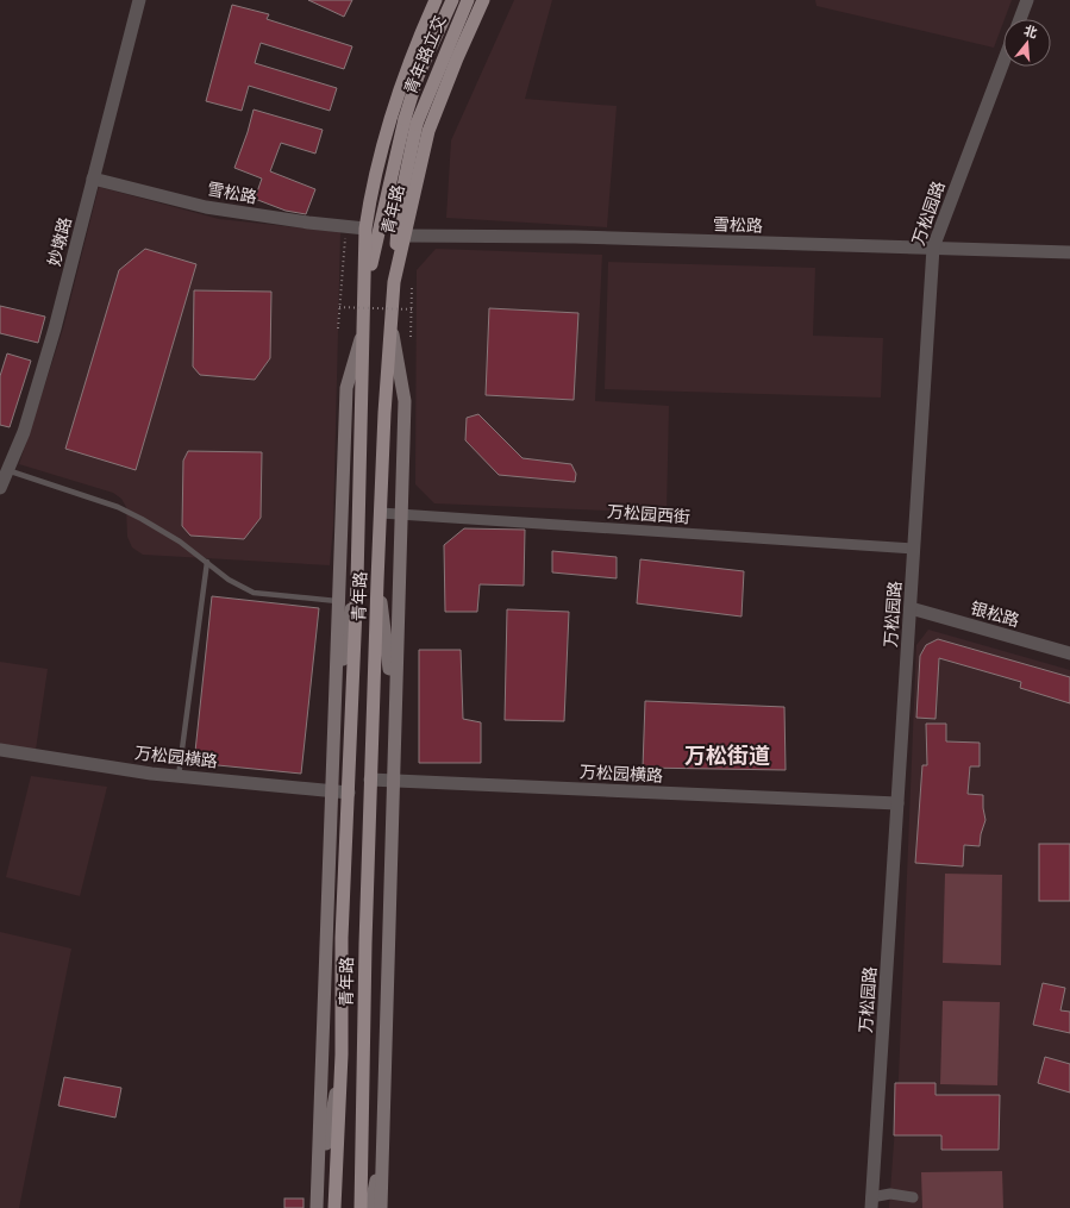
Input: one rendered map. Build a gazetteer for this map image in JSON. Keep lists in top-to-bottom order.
{
  "streets": {
    "main road": ["青年路立交", "青年路"],
    "street": [
      "雪松路",
      "万松园路",
      "妙墩路",
      "万松园西街",
      "银松路",
      "万松园横路"
    ]
  },
  "crossings": [
    ["雪松路", "青年路"],
    ["雪松路", "万松园路"],
    ["雪松路", "妙墩路"],
    ["青年路", "万松园西街"],
    ["青年路", "万松园横路"],
    ["万松园路", "万松园西街"],
    ["万松园路", "银松路"],
    ["万松园路", "万松园横路"]
  ],
  "districts": ["万松街道"],
  "north": "top"
}
